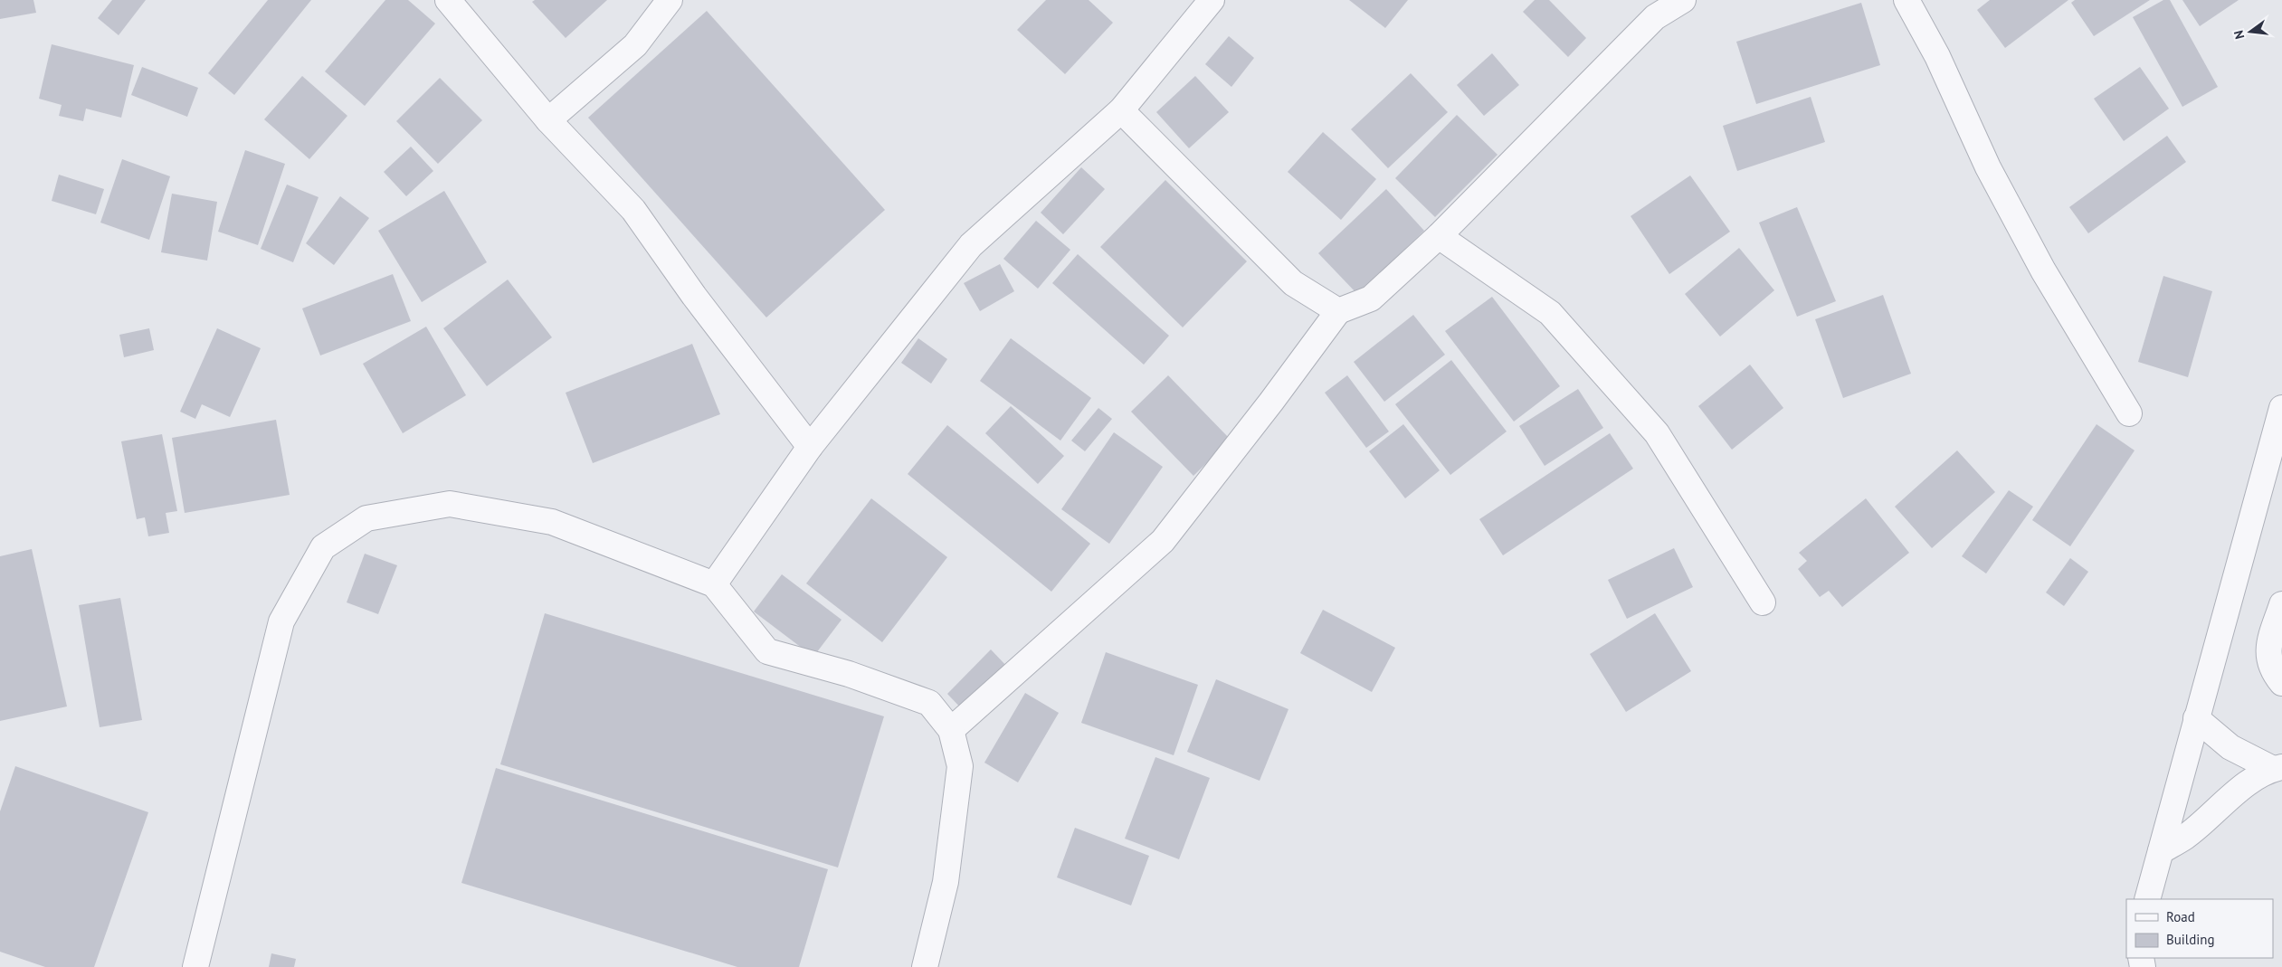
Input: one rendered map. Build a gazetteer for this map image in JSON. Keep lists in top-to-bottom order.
{
  "legend": ["Road", "Building"],
  "north": "left"
}
